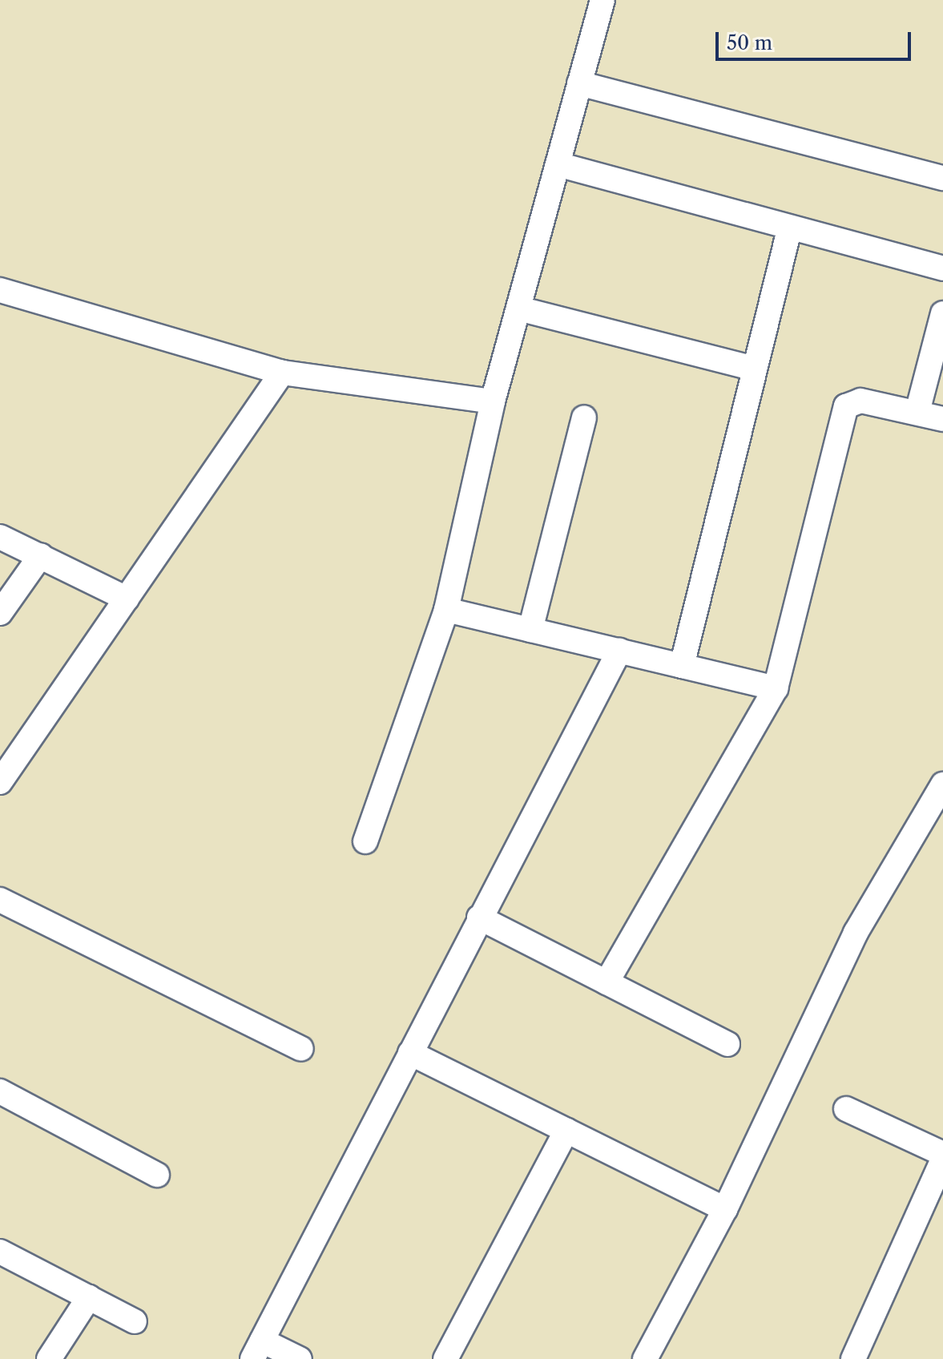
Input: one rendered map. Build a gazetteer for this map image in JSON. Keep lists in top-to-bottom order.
{
  "scale_bar": "50 m"
}
